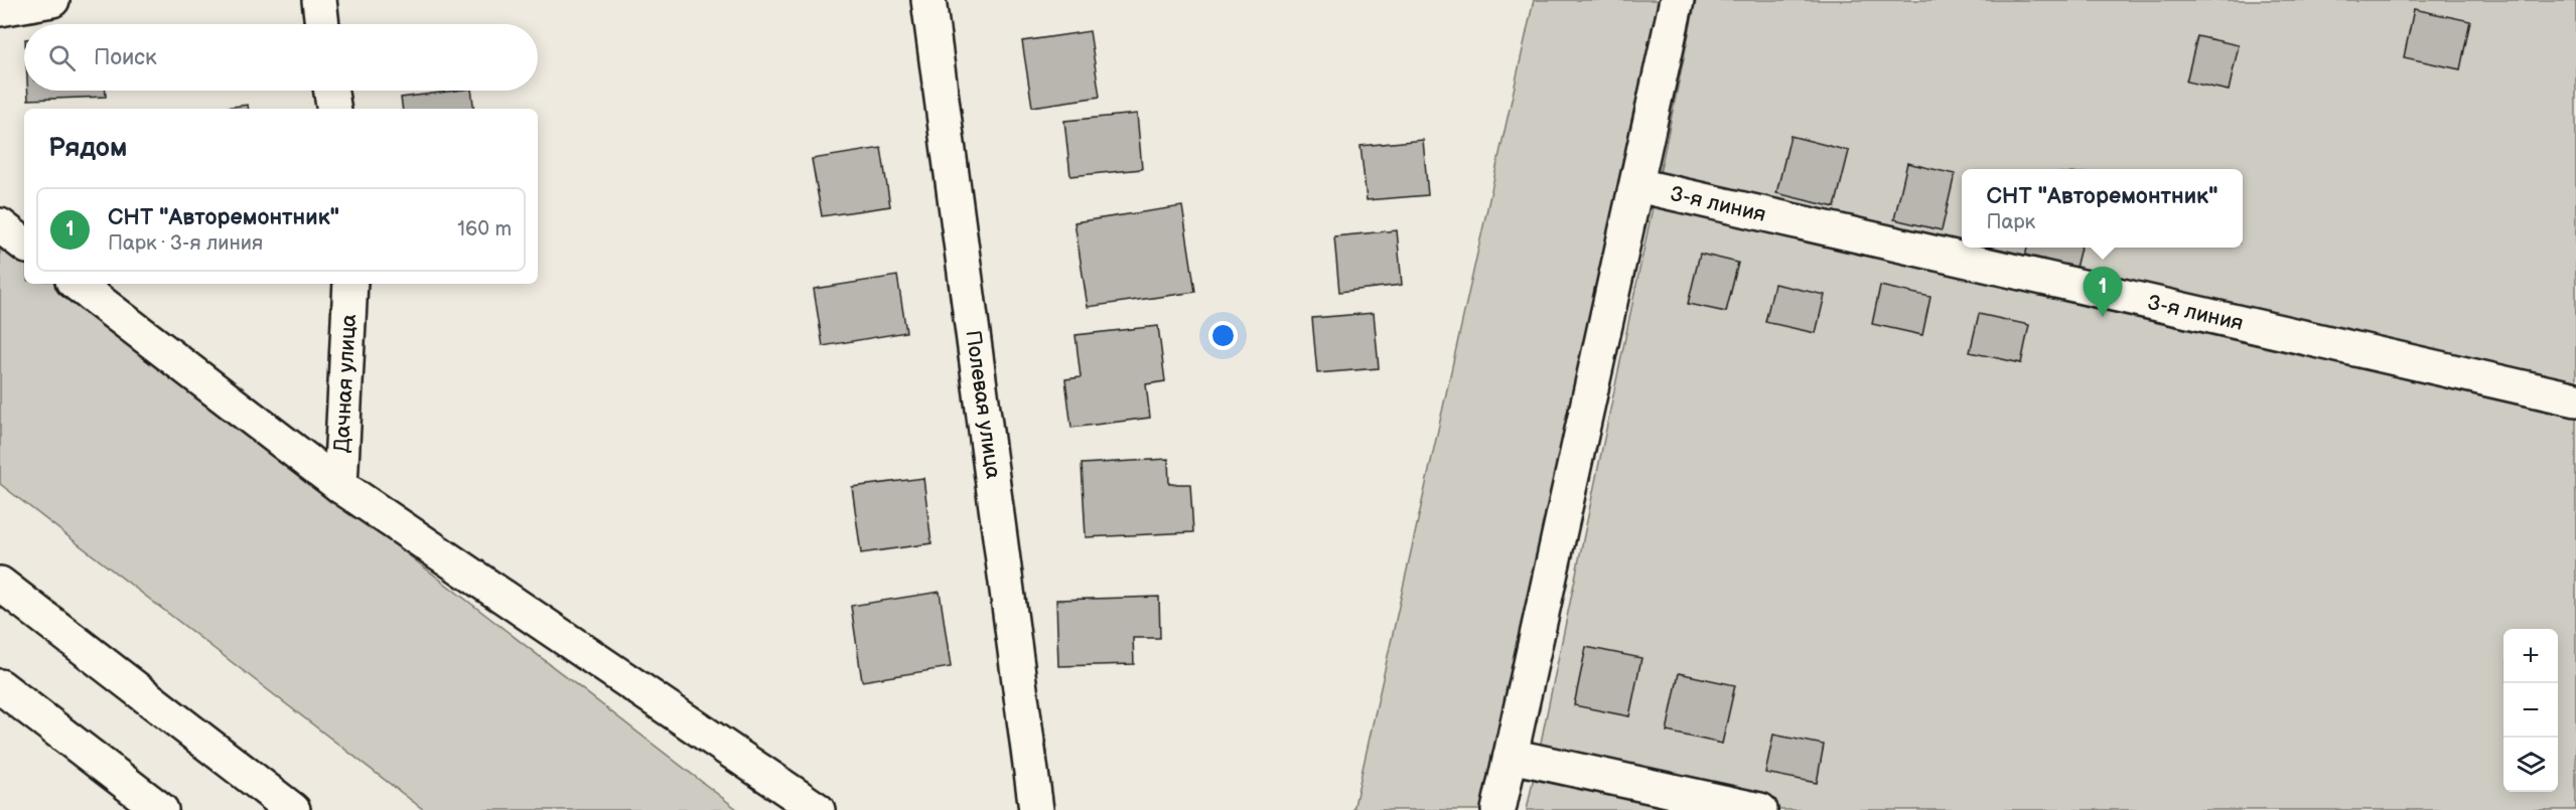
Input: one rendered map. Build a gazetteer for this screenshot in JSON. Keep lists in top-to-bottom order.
{
  "streets": {
    "main road": ["3-я линия", "Дачная улица", "Полевая улица"]
  },
  "page": {
    "search": "Поиск",
    "heading": "Рядом",
    "popup": ["СНТ \"Авторемонтник\"", "Парк"],
    "list": [
      {
        "mark": "1",
        "name": "СНТ \"Авторемонтник\"",
        "note": "Парк · 3-я линия",
        "value": "160 m"
      }
    ],
    "pins": "1",
    "map_buttons": ["+", "−"]
  }
}
